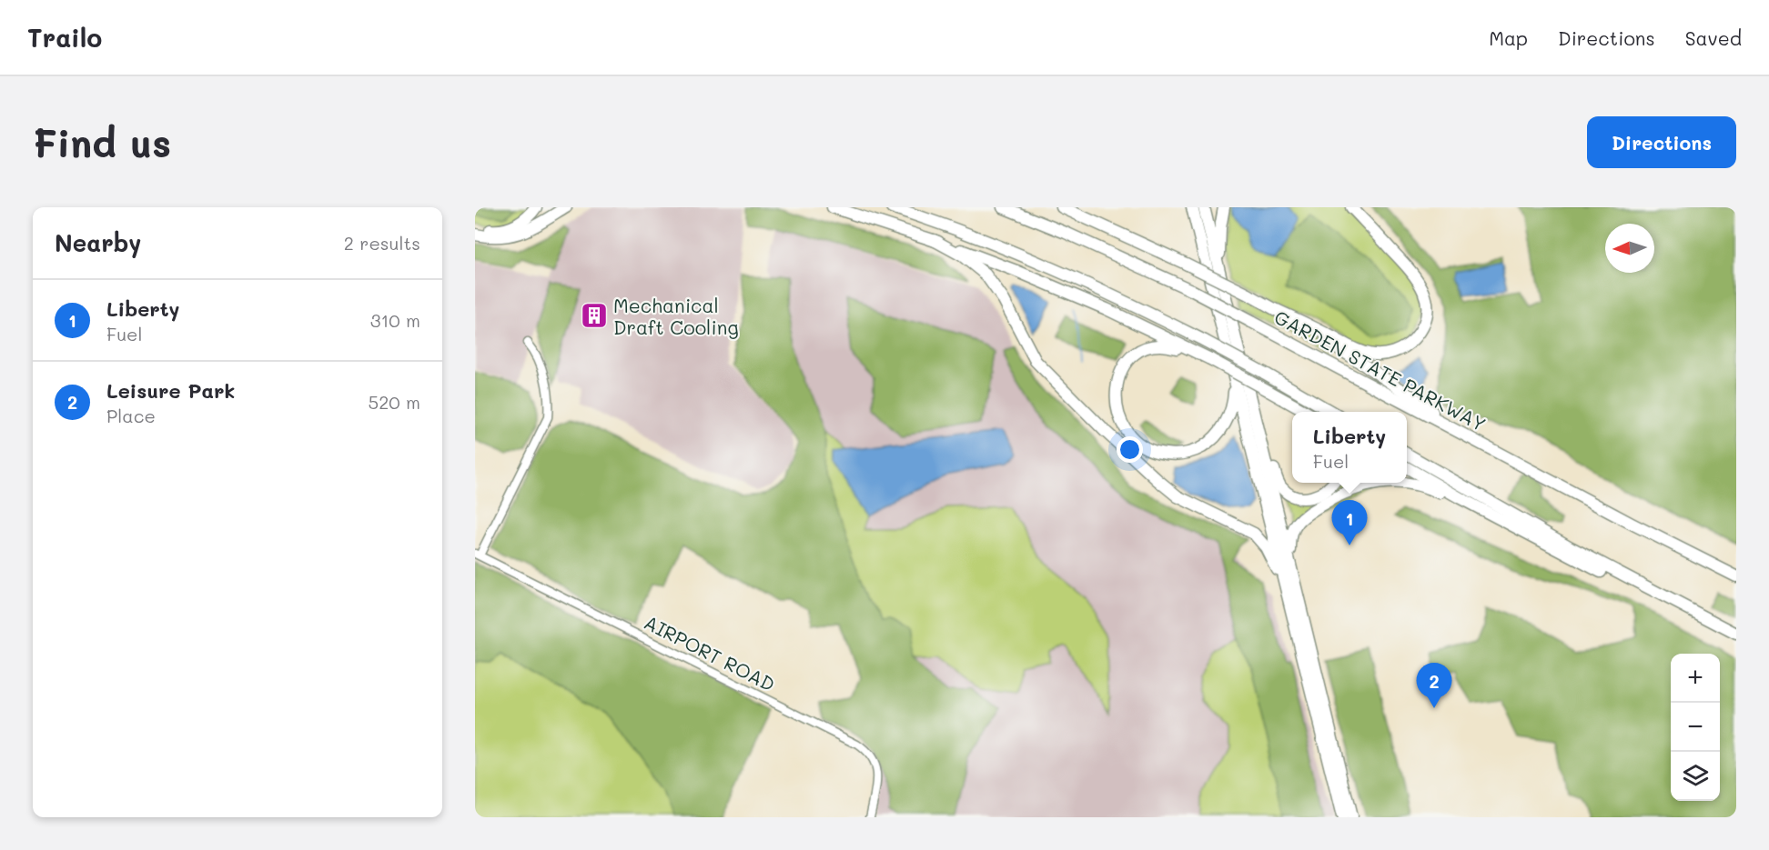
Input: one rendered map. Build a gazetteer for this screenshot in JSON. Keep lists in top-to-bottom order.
{
  "streets": {
    "highway": ["GARDEN STATE PARKWAY"],
    "street": ["AIRPORT ROAD"]
  },
  "places": {
    "building": ["Mechanical Draft Cooling"]
  },
  "north": "left",
  "page": {
    "header": "Trailo",
    "nav": ["Map", "Directions", "Saved"],
    "buttons": "Directions",
    "title": "Find us",
    "heading": ["Nearby", "2 results"],
    "list": [
      {
        "mark": "1",
        "name": "Liberty",
        "note": "Fuel",
        "value": "310 m"
      },
      {
        "mark": "2",
        "name": "Leisure Park",
        "note": "Place",
        "value": "520 m"
      }
    ],
    "popup": ["Liberty", "Fuel"],
    "pins": ["1", "2"],
    "map_buttons": ["+", "−"]
  }
}
